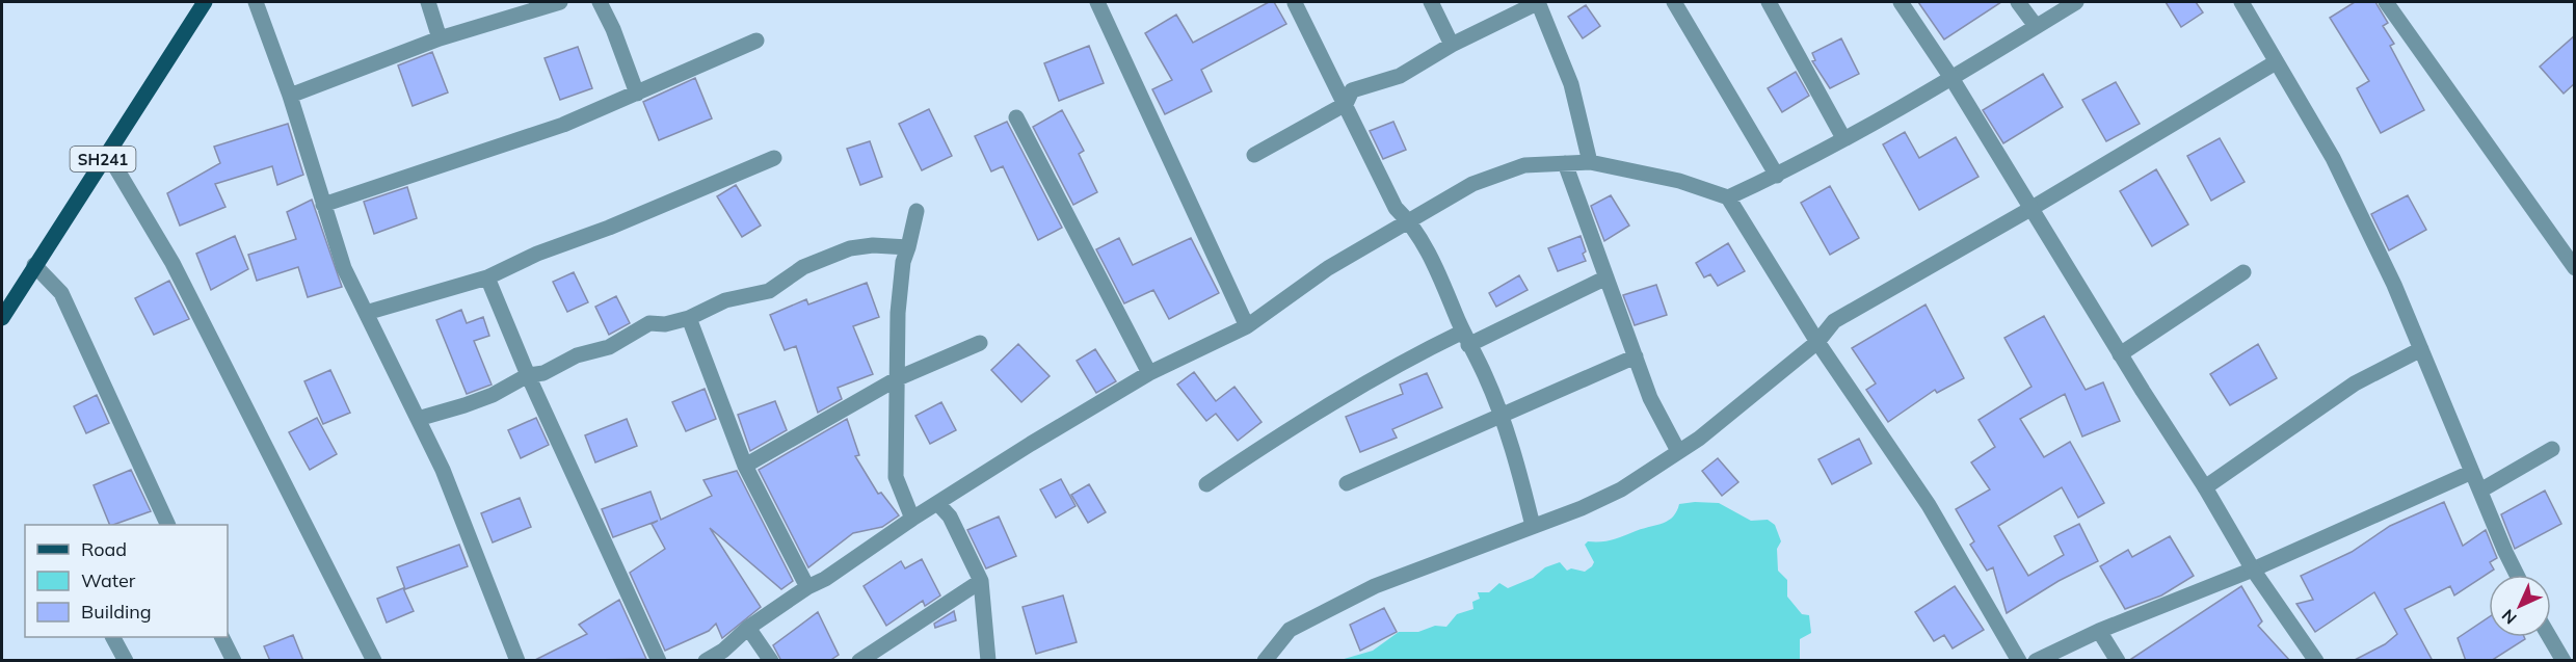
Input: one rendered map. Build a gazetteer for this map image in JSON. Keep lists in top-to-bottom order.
{
  "streets": {
    "main road": ["SH241"]
  },
  "legend": ["Road", "Water", "Building"],
  "north": "bottom left"
}
